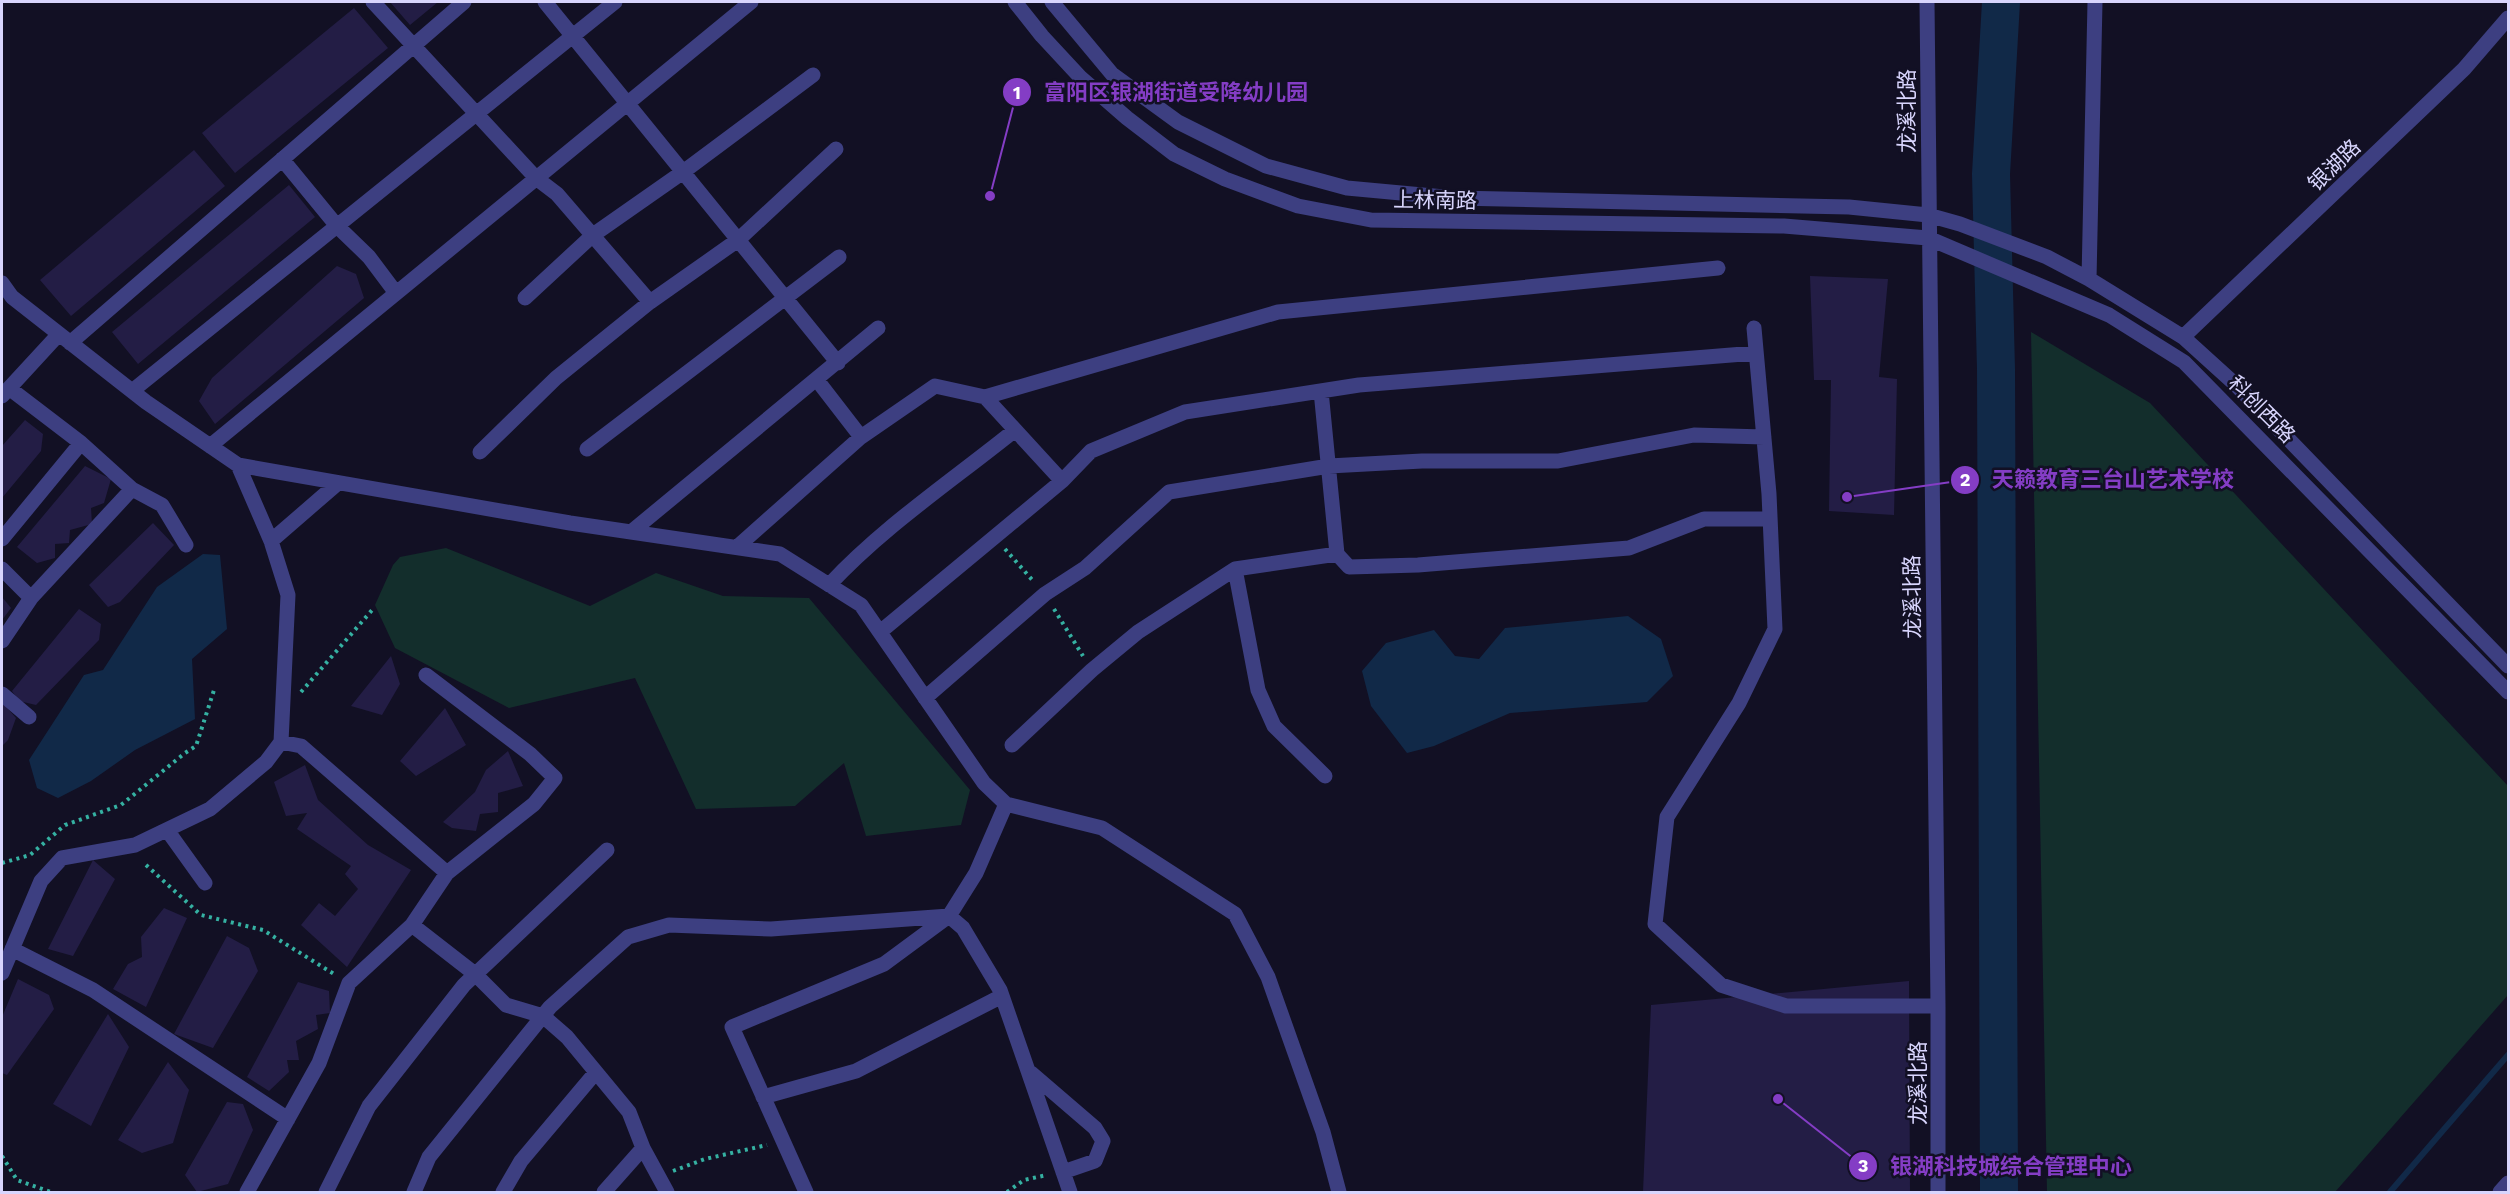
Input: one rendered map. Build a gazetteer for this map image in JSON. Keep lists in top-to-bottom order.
{
  "streets": {
    "street": [
      "龙溪北路",
      "银湖路",
      "上林南路",
      "科创西路"
    ]
  },
  "crossings": [
    ["龙溪北路", "上林南路"],
    ["龙溪北路", "科创西路"],
    ["银湖路", "科创西路"],
    ["上林南路", "科创西路"]
  ],
  "places": ["富阳区银湖街道受降幼儿园", "天籁教育三台山艺术学校", "银湖科技城综合管理中心"]
}
